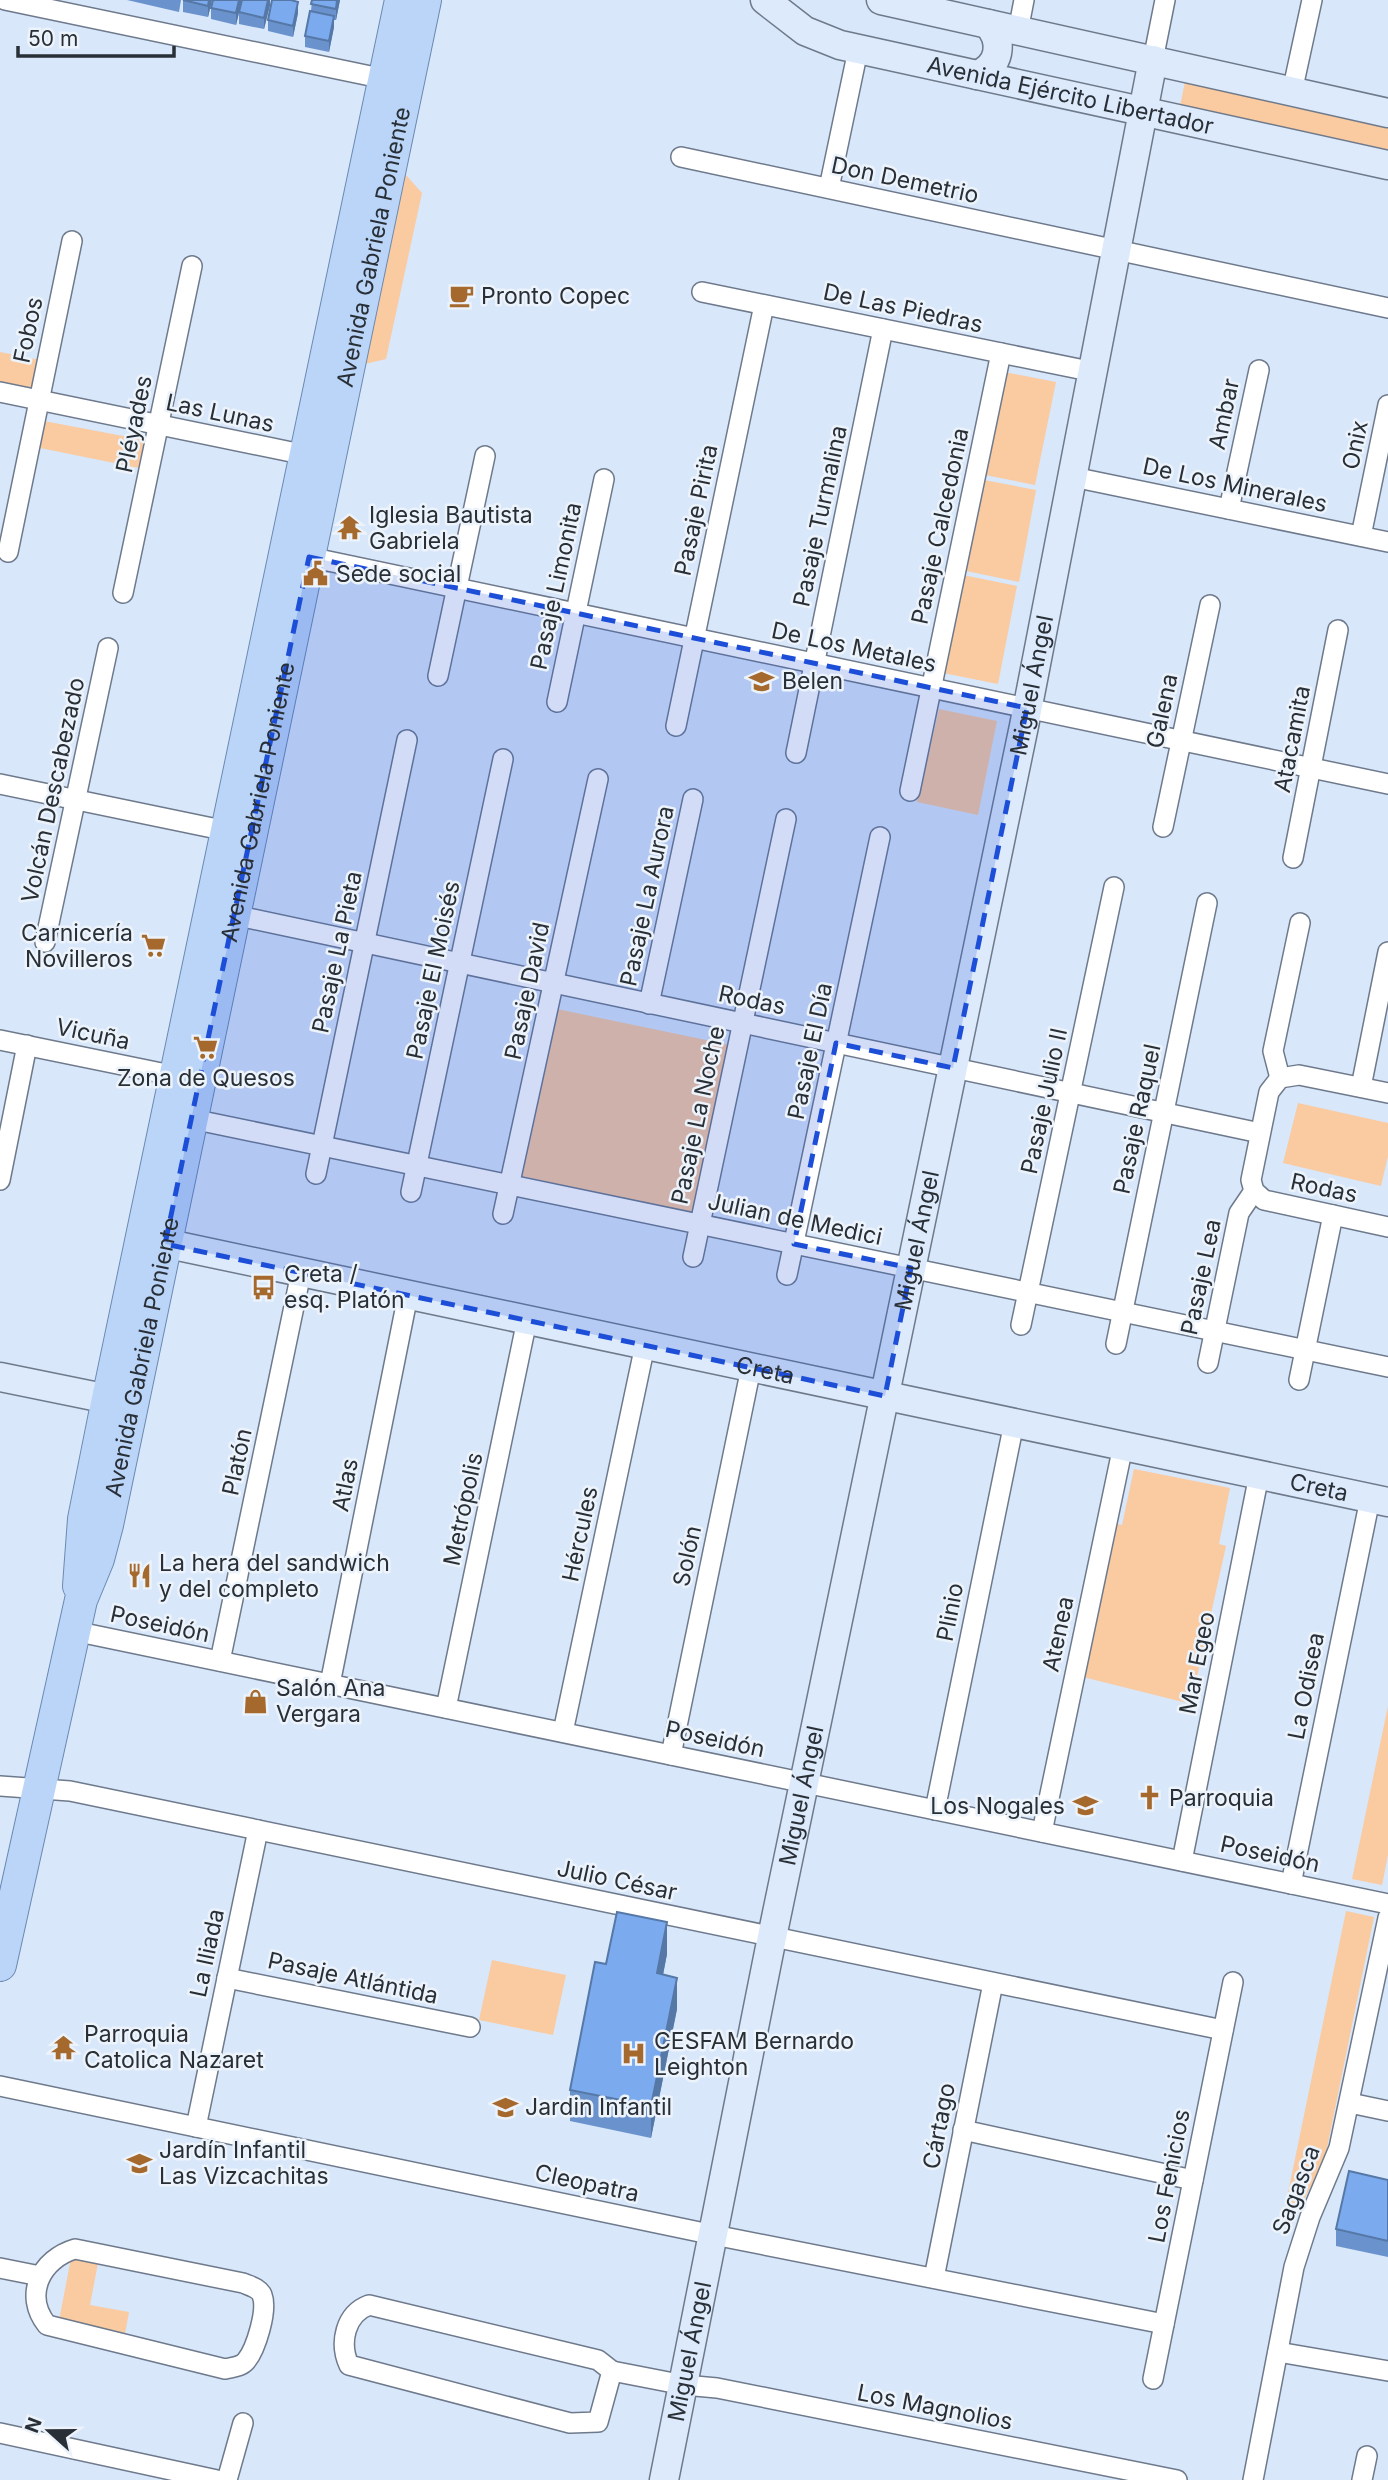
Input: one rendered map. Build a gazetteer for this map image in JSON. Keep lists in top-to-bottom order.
{
  "streets": {
    "main road": ["Avenida Gabriela Poniente"],
    "street": [
      "Avenida Ejército Libertador",
      "Don Demetrio",
      "De Las Piedras",
      "Fobos",
      "Las Lunas",
      "Ambar",
      "Pléyades",
      "Onix",
      "De Los Minerales",
      "Pasaje Pirita",
      "Pasaje Turmalina",
      "Pasaje Calcedonia",
      "Pasaje Limonita",
      "De Los Metales",
      "Miguel Ángel",
      "Galena",
      "Atacamita",
      "Volcán Descabezado",
      "Pasaje La Aurora",
      "Pasaje La Pieta",
      "Pasaje El Moisés",
      "Pasaje David",
      "Rodas",
      "Vicuña",
      "Pasaje El Día",
      "Pasaje Julio II",
      "Pasaje La Noche",
      "Pasaje Raquel",
      "Julian de Medici",
      "Pasaje Lea",
      "Creta",
      "Platón",
      "Atlas",
      "Metrópolis",
      "Hércules",
      "Solón",
      "Plinio",
      "Poseidón",
      "Atenea",
      "Mar Egeo",
      "La Odisea",
      "Julio César",
      "La Iliada",
      "Pasaje Atlántida",
      "Cártago",
      "Los Fenicios",
      "Cleopatra",
      "Sagasca",
      "Los Magnolios"
    ]
  },
  "crossings": [
    ["Avenida Ejército Libertador", "Miguel Ángel"],
    ["Don Demetrio", "Miguel Ángel"],
    ["Avenida Gabriela Poniente", "Las Lunas"],
    ["Avenida Gabriela Poniente", "De Los Metales"],
    ["Avenida Gabriela Poniente", "Rodas"],
    ["Avenida Gabriela Poniente", "Vicuña"],
    ["Avenida Gabriela Poniente", "Julian de Medici"],
    ["Avenida Gabriela Poniente", "Creta"],
    ["Avenida Gabriela Poniente", "Poseidón"],
    ["Avenida Gabriela Poniente", "Julio César"],
    ["De Las Piedras", "Pasaje Pirita"],
    ["De Las Piedras", "Pasaje Turmalina"],
    ["De Las Piedras", "Pasaje Calcedonia"],
    ["De Las Piedras", "Miguel Ángel"],
    ["Fobos", "Las Lunas"],
    ["Las Lunas", "Pléyades"],
    ["Ambar", "De Los Minerales"],
    ["Onix", "De Los Minerales"],
    ["De Los Minerales", "Miguel Ángel"],
    ["Pasaje Pirita", "De Los Metales"],
    ["Pasaje Turmalina", "De Los Metales"],
    ["Pasaje Calcedonia", "De Los Metales"],
    ["Pasaje Limonita", "De Los Metales"],
    ["De Los Metales", "Miguel Ángel"],
    ["De Los Metales", "Galena"],
    ["De Los Metales", "Atacamita"],
    ["Miguel Ángel", "Rodas"],
    ["Miguel Ángel", "Julian de Medici"],
    ["Miguel Ángel", "Creta"],
    ["Miguel Ángel", "Poseidón"],
    ["Miguel Ángel", "Julio César"],
    ["Miguel Ángel", "Cleopatra"],
    ["Miguel Ángel", "Los Magnolios"],
    ["Pasaje La Aurora", "Rodas"],
    ["Pasaje La Pieta", "Rodas"],
    ["Pasaje La Pieta", "Julian de Medici"],
    ["Pasaje El Moisés", "Rodas"],
    ["Pasaje El Moisés", "Julian de Medici"],
    ["Pasaje David", "Rodas"],
    ["Pasaje David", "Julian de Medici"],
    ["Rodas", "Pasaje El Día"],
    ["Rodas", "Pasaje Julio II"],
    ["Rodas", "Pasaje La Noche"],
    ["Rodas", "Pasaje Raquel"],
    ["Rodas", "Pasaje Lea"],
    ["Pasaje El Día", "Julian de Medici"],
    ["Pasaje Julio II", "Julian de Medici"],
    ["Pasaje La Noche", "Julian de Medici"],
    ["Pasaje Raquel", "Julian de Medici"],
    ["Julian de Medici", "Pasaje Lea"],
    ["Creta", "Platón"],
    ["Creta", "Atlas"],
    ["Creta", "Metrópolis"],
    ["Creta", "Hércules"],
    ["Creta", "Solón"],
    ["Creta", "Plinio"],
    ["Creta", "Atenea"],
    ["Creta", "Mar Egeo"],
    ["Creta", "La Odisea"],
    ["Platón", "Poseidón"],
    ["Atlas", "Poseidón"],
    ["Metrópolis", "Poseidón"],
    ["Hércules", "Poseidón"],
    ["Solón", "Poseidón"],
    ["Plinio", "Poseidón"],
    ["Poseidón", "Atenea"],
    ["Poseidón", "Mar Egeo"],
    ["Poseidón", "La Odisea"],
    ["Julio César", "La Iliada"],
    ["Julio César", "Cártago"],
    ["Julio César", "Los Fenicios"],
    ["La Iliada", "Pasaje Atlántida"],
    ["La Iliada", "Cleopatra"],
    ["Cártago", "Cleopatra"],
    ["Los Fenicios", "Cleopatra"]
  ],
  "places": {
    "cafe": ["Pronto Copec"],
    "temple": ["Iglesia Bautista Gabriela", "Parroquia Catolica Nazaret"],
    "public building": ["Sede social"],
    "school or university": [
      "Belen",
      "Los Nogales",
      "Jardin Infantil",
      "Jardín Infantil Las Vizcachitas"
    ],
    "supermarket": ["Carnicería Novilleros", "Zona de Quesos"],
    "bus stop": ["Creta / esq. Platón"],
    "restaurant": ["La hera del sandwich y del completo"],
    "shop": ["Salón Ana Vergara"],
    "church": ["Parroquia"],
    "hospital": ["CESFAM Bernardo Leighton"]
  },
  "scale_bar": "50 m",
  "north": "left"
}
